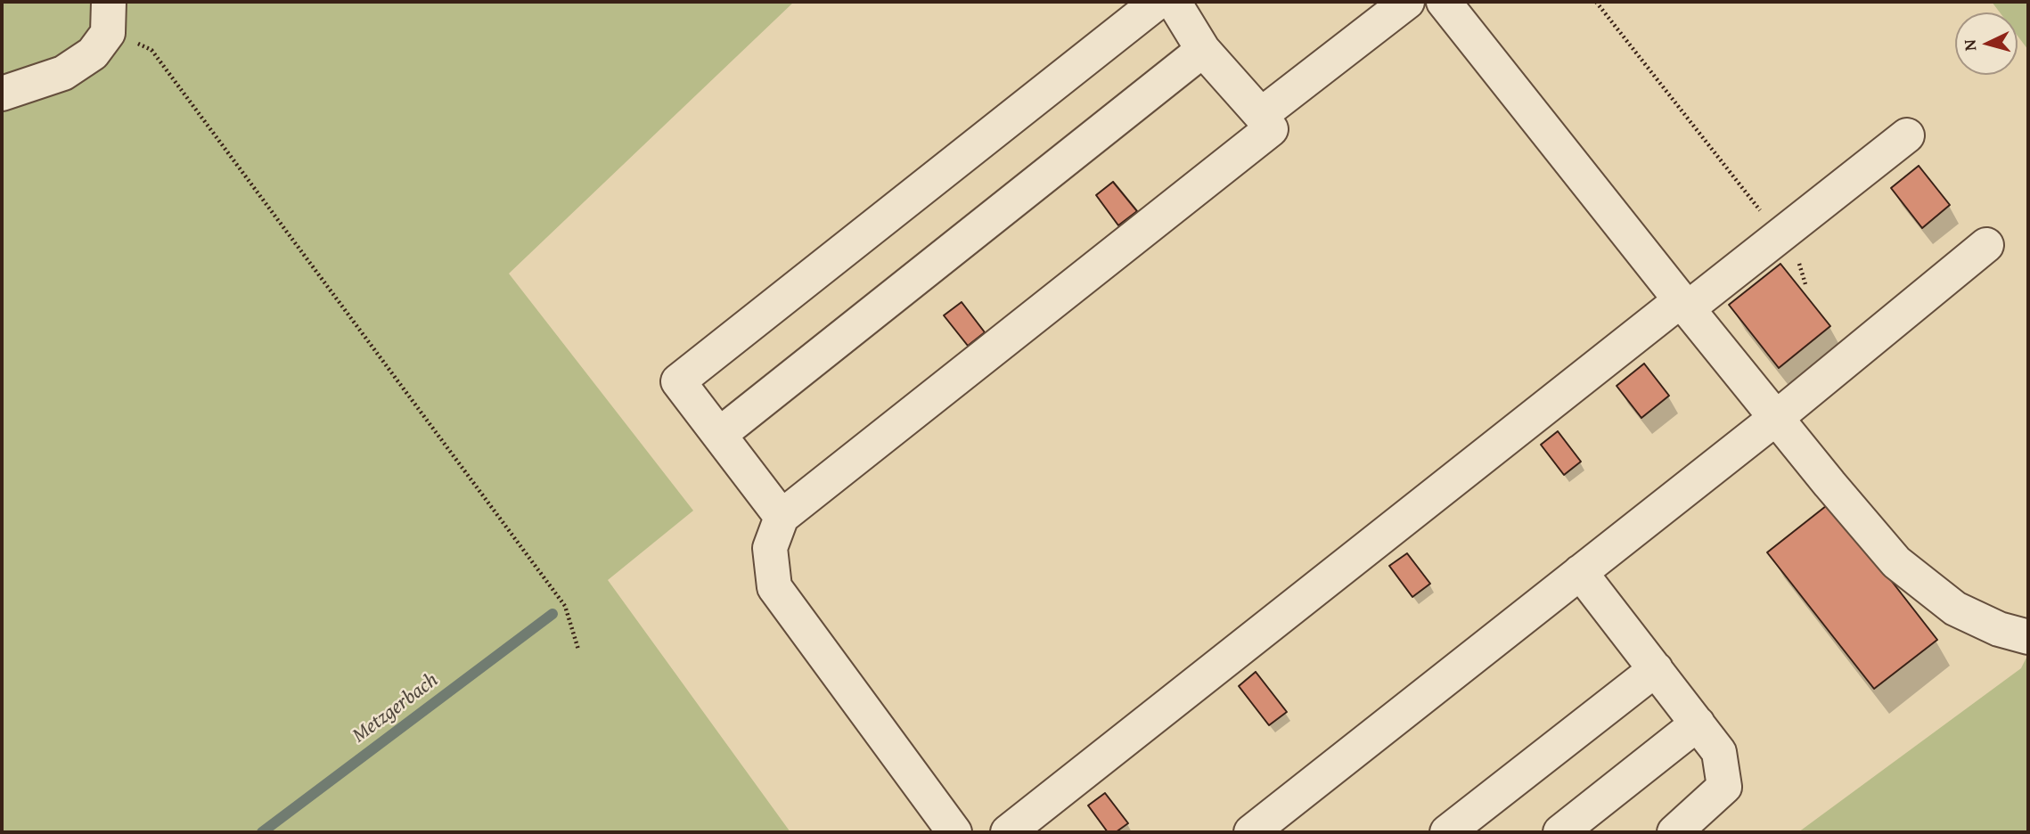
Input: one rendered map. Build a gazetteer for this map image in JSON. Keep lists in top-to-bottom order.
{
  "water": ["Metzgerbach"],
  "north": "left"
}
